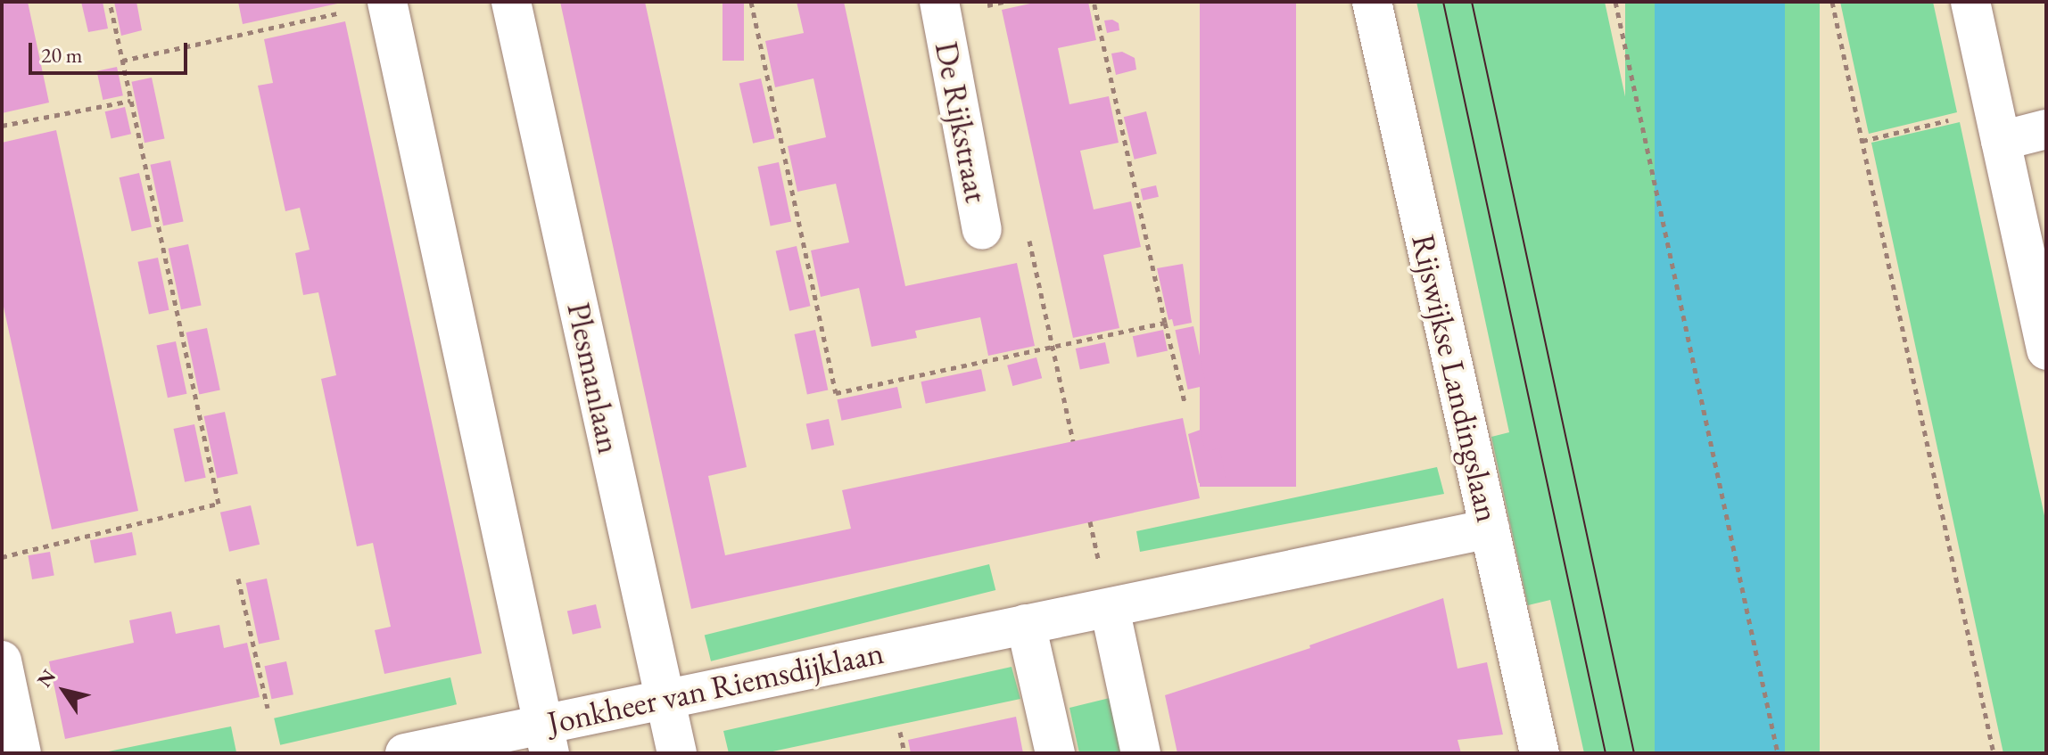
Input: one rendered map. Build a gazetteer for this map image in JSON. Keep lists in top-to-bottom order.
{
  "streets": {
    "street": [
      "De Rijkstraat",
      "Plesmanlaan",
      "Rijswijkse Landingslaan",
      "Jonkheer van Riemsdijklaan"
    ]
  },
  "crossings": [
    ["Plesmanlaan", "Jonkheer van Riemsdijklaan"],
    ["Rijswijkse Landingslaan", "Jonkheer van Riemsdijklaan"]
  ],
  "scale_bar": "20 m",
  "north": "top left"
}
